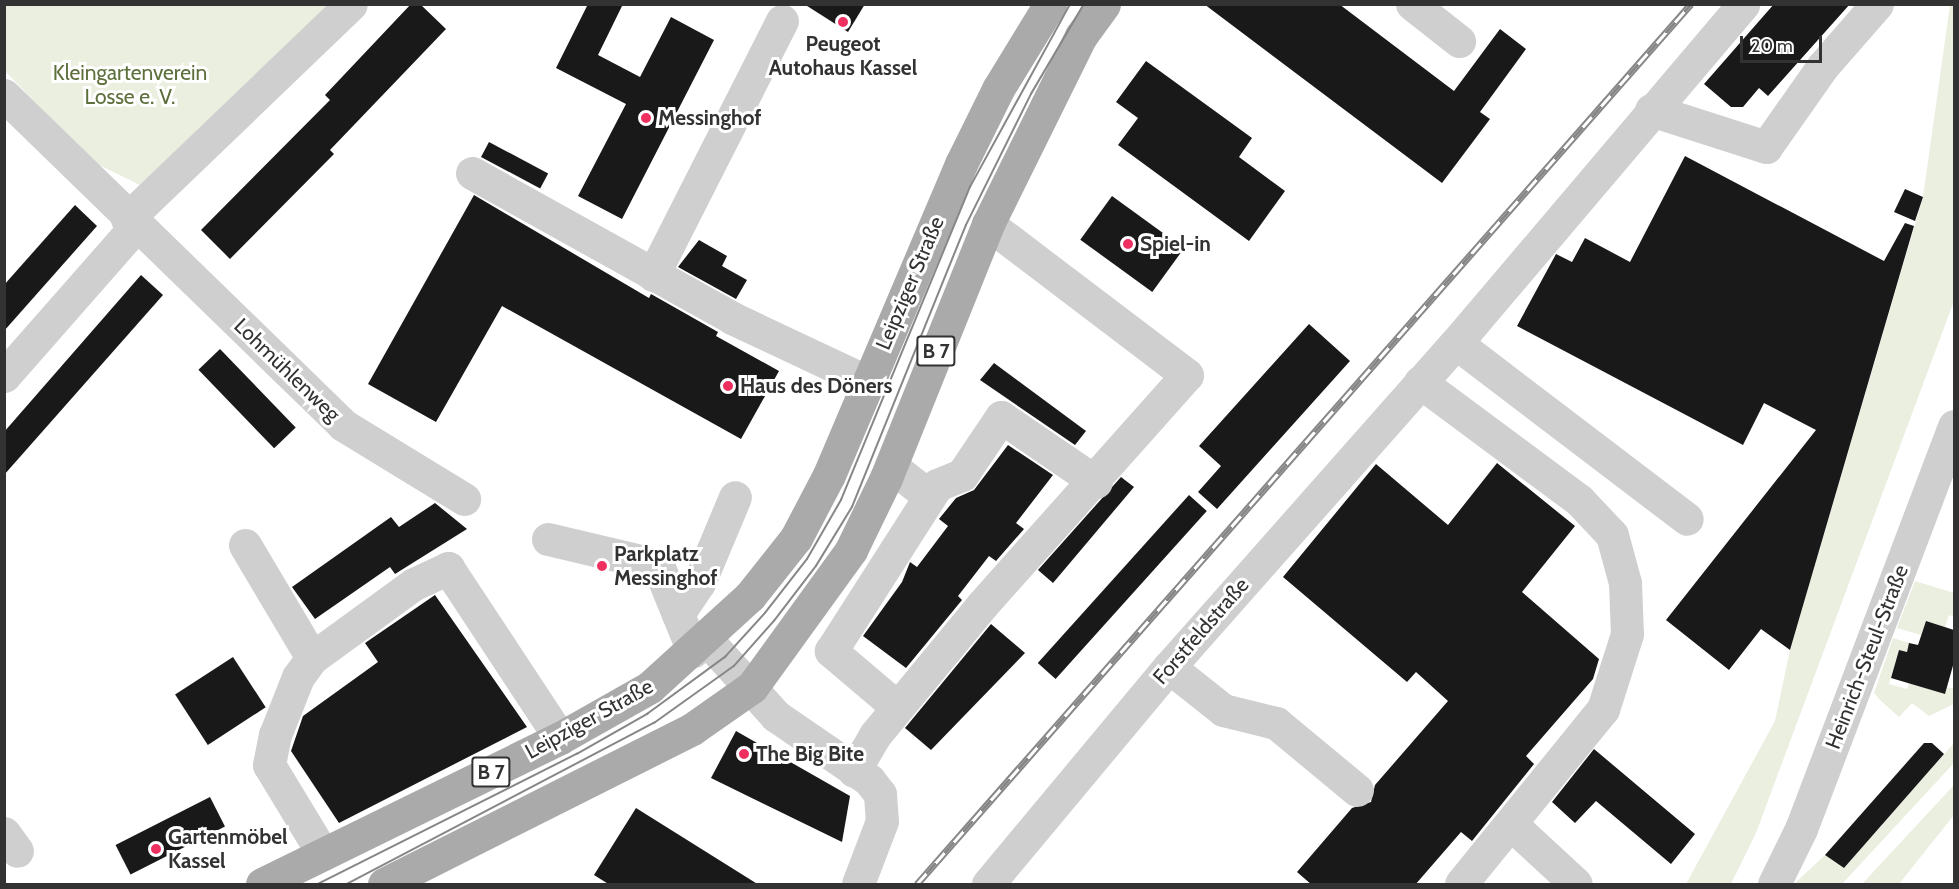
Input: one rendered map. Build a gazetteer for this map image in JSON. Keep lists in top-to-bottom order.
{
  "streets": {
    "main road": ["Leipziger Straße", "B 7"],
    "street": ["Lohmühlenweg", "Forstfeldstraße", "Heinrich-Steul-Straße"]
  },
  "parks": ["Kleingartenverein Losse e. V."],
  "places": [
    "Peugeot Autohaus Kassel",
    "Messinghof",
    "Spiel-in",
    "Haus des Döners",
    "Parkplatz Messinghof",
    "The Big Bite",
    "Gartenmöbel Kassel"
  ],
  "scale_bar": "20 m"
}
